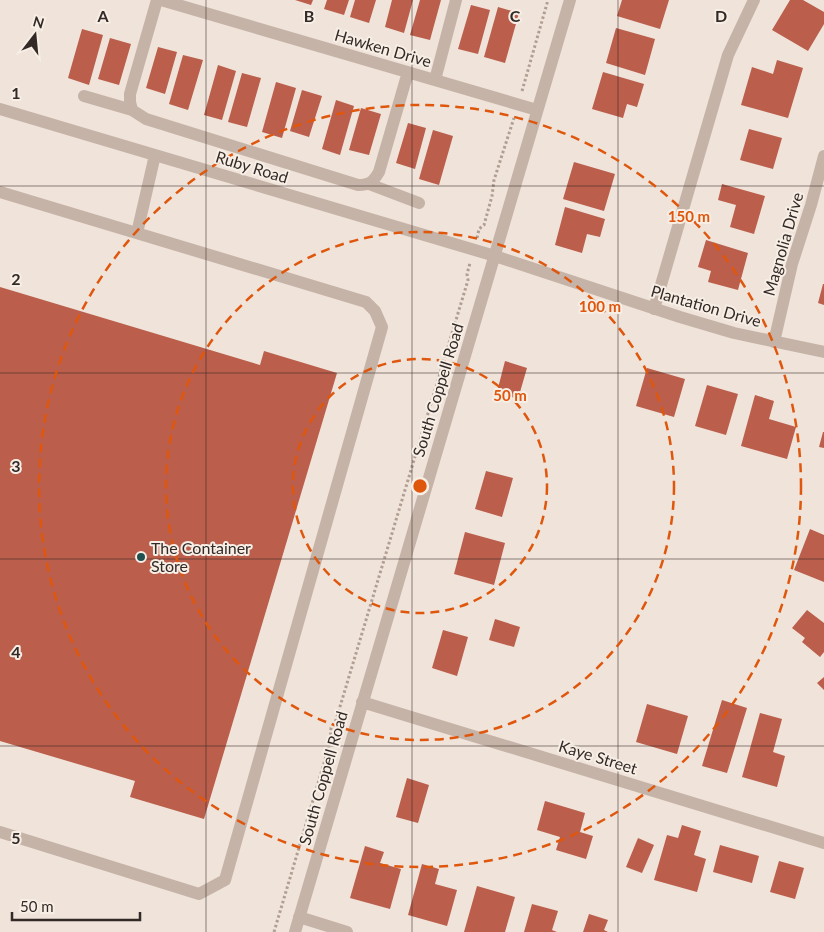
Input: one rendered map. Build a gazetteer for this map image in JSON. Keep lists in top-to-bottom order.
{
  "streets": {
    "street": [
      "Hawken Drive",
      "Ruby Road",
      "Magnolia Drive",
      "Plantation Drive",
      "South Coppell Road",
      "Kaye Street"
    ]
  },
  "crossings": [
    ["Hawken Drive", "South Coppell Road"],
    ["Ruby Road", "Plantation Drive"],
    ["Ruby Road", "South Coppell Road"],
    ["Magnolia Drive", "Plantation Drive"],
    ["Plantation Drive", "South Coppell Road"],
    ["South Coppell Road", "Kaye Street"]
  ],
  "places": ["The Container Store"],
  "scale_bar": "50 m",
  "north": "top",
  "grid": {
    "columns": [
      "A",
      "B",
      "C",
      "D"
    ],
    "rows": [
      "1",
      "2",
      "3",
      "4",
      "5"
    ]
  },
  "rings": ["150 m", "100 m", "50 m"]
}
